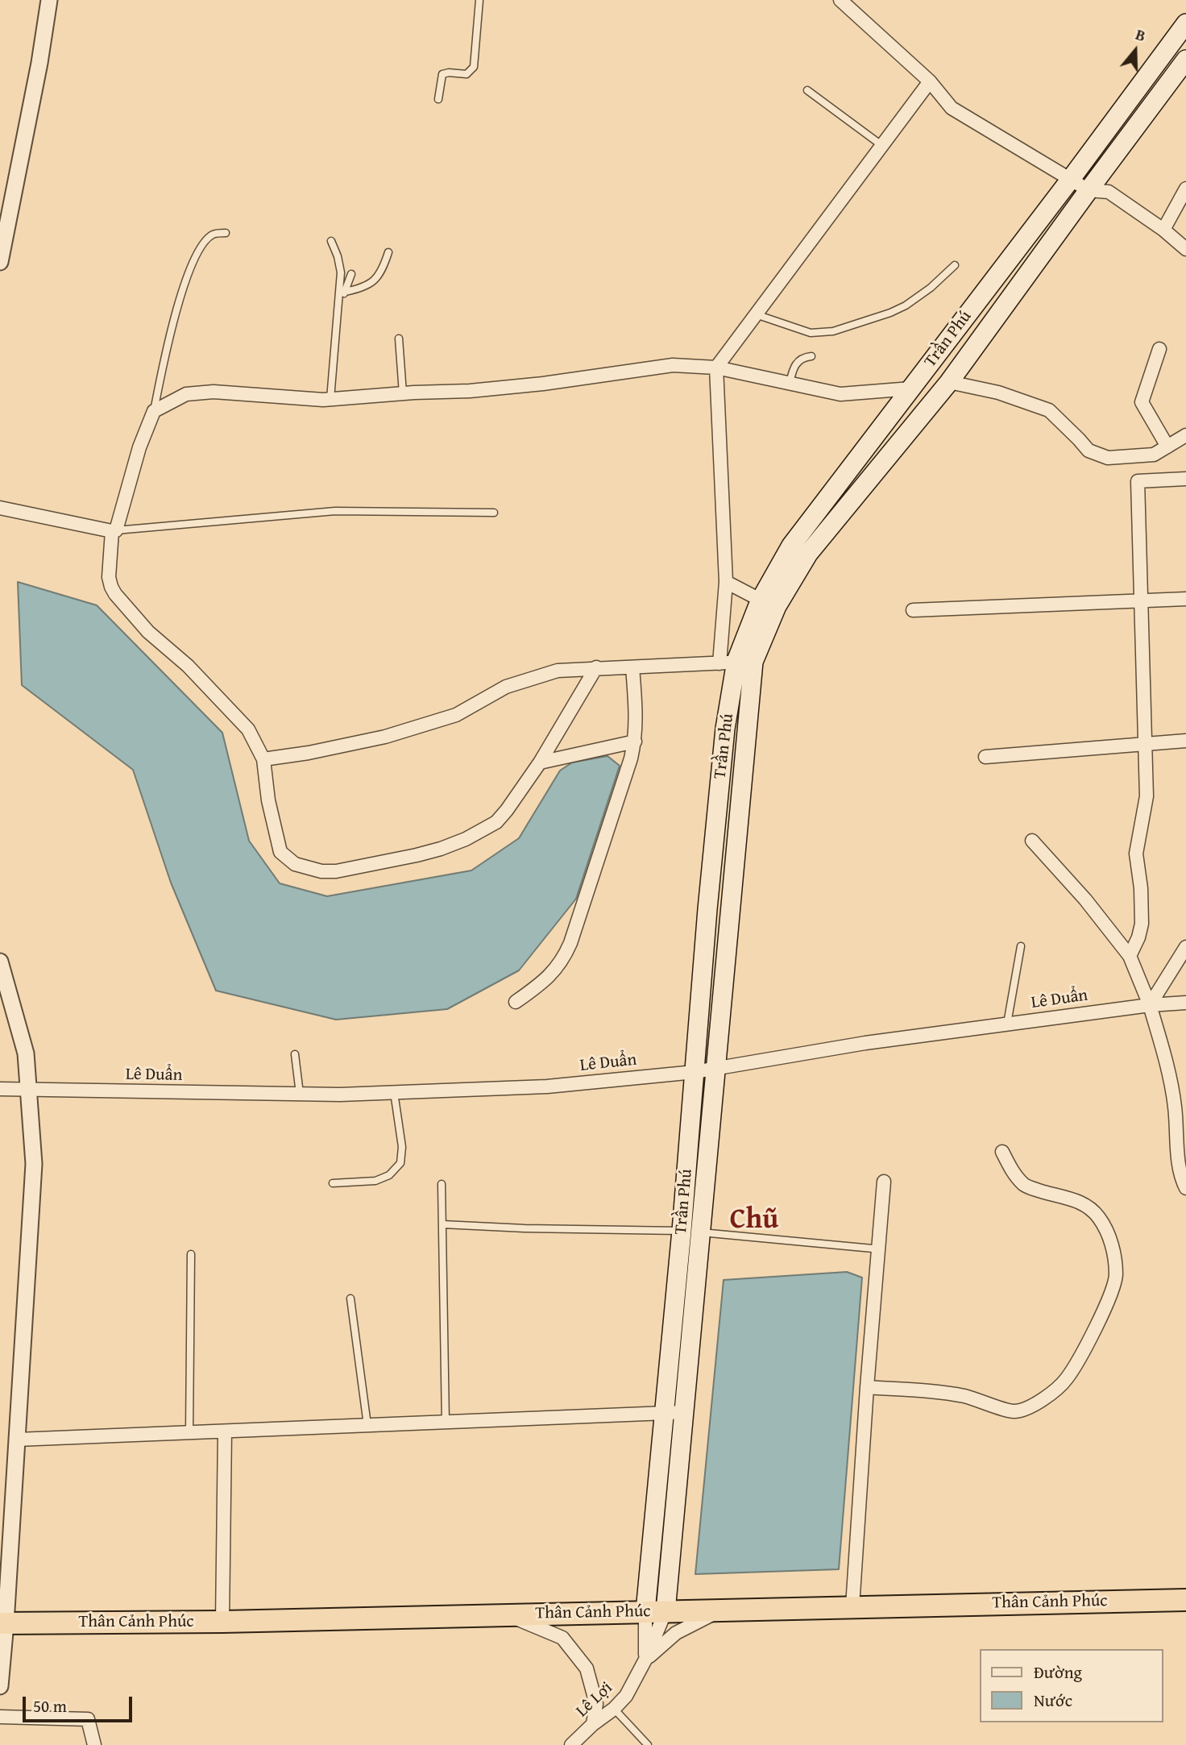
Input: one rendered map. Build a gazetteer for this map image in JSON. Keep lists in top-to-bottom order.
{
  "streets": {
    "highway": ["Thân Cảnh Phúc"],
    "main road": ["Trần Phú"],
    "street": ["Lê Duẩn", "Lê Lợi"]
  },
  "crossings": [
    ["Trần Phú", "Lê Duẩn"],
    ["Trần Phú", "Thân Cảnh Phúc"],
    ["Trần Phú", "Lê Lợi"],
    ["Thân Cảnh Phúc", "Lê Lợi"]
  ],
  "districts": ["Chũ"],
  "legend": ["Đường", "Nước"],
  "scale_bar": "50 m",
  "north": "top"
}
